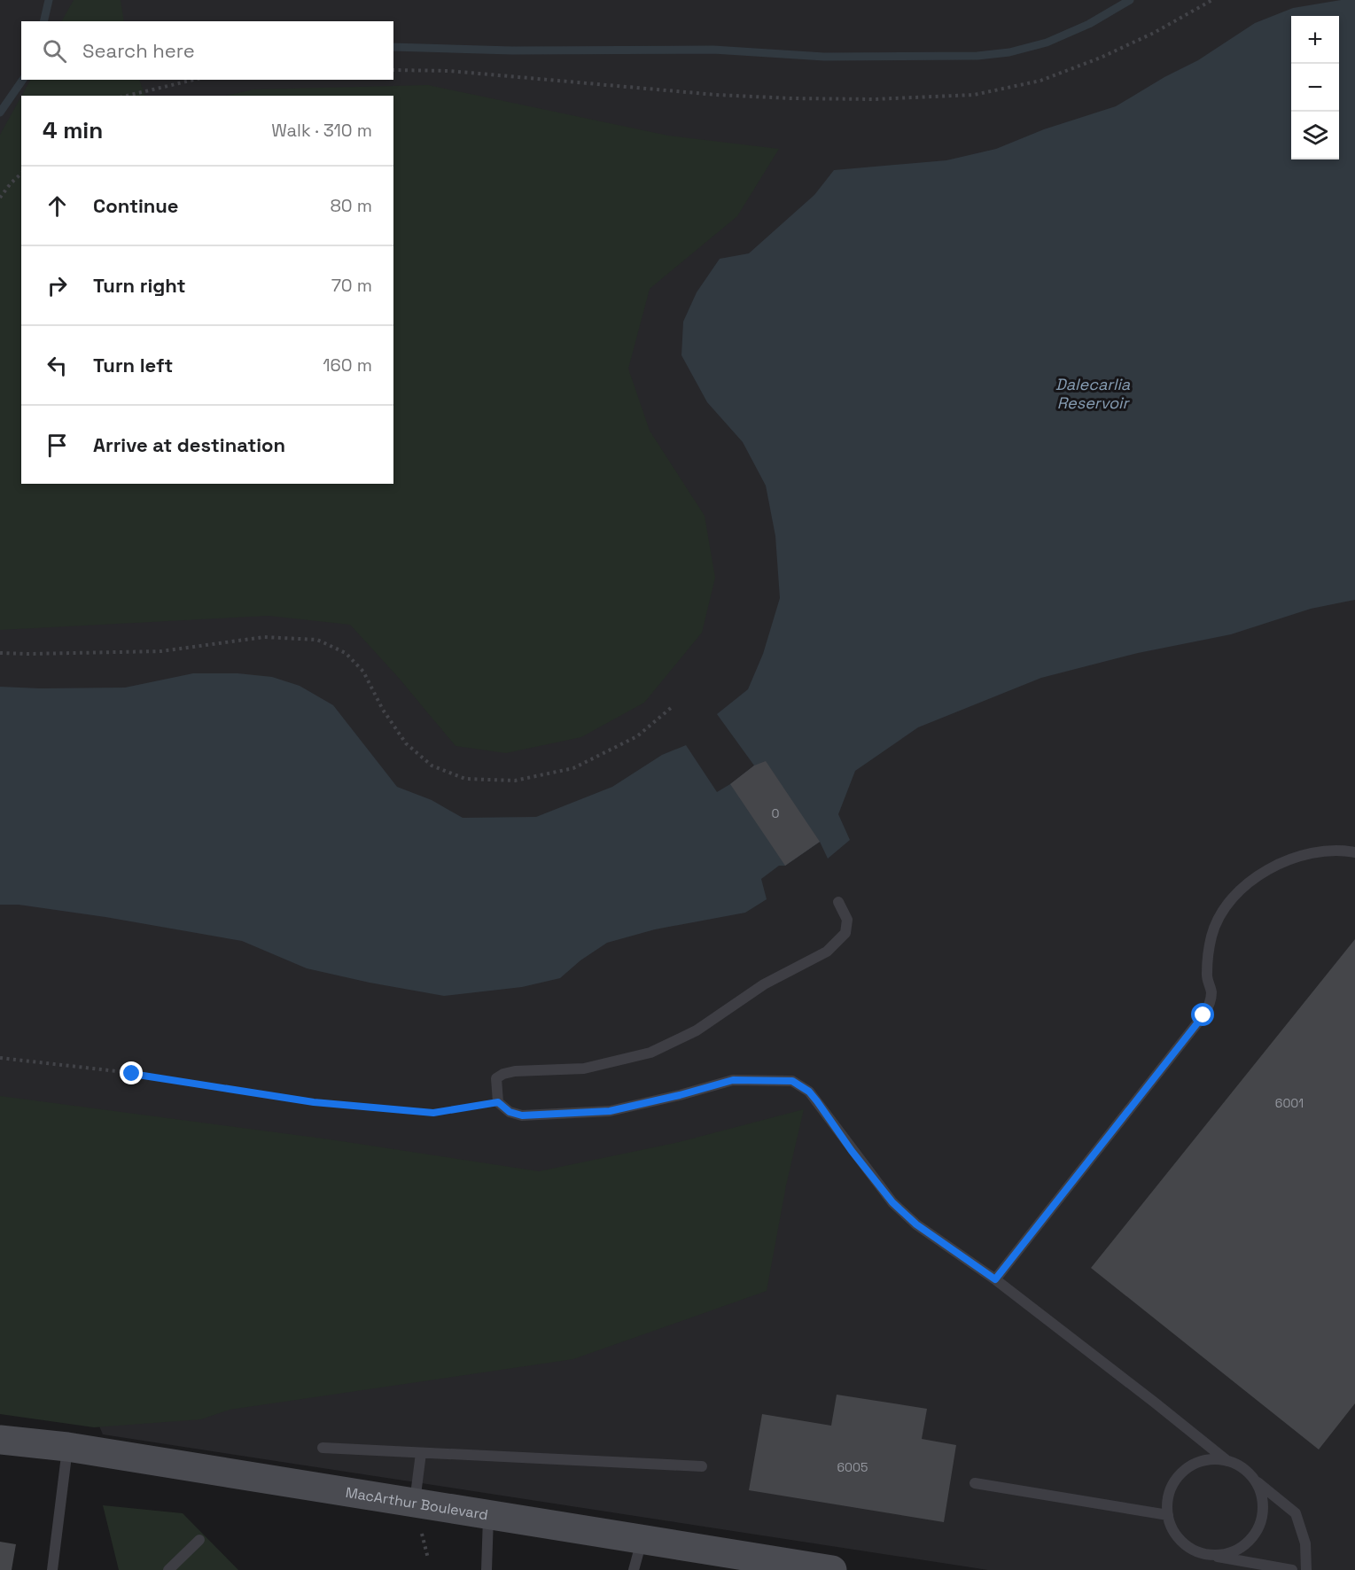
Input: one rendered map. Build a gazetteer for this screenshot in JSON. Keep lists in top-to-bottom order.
{
  "streets": {
    "main road": ["MacArthur Boulevard"]
  },
  "water": ["Dalecarlia Reservoir"],
  "house_numbers": ["0", "6001", "6005"],
  "page": {
    "map_buttons": ["+", "−"],
    "search": "Search here",
    "heading": ["4 min", "Walk · 310 m"],
    "list": [
      ["Continue", "80 m"],
      ["Turn right", "70 m"],
      ["Turn left", "160 m"],
      "Arrive at destination"
    ]
  }
}
